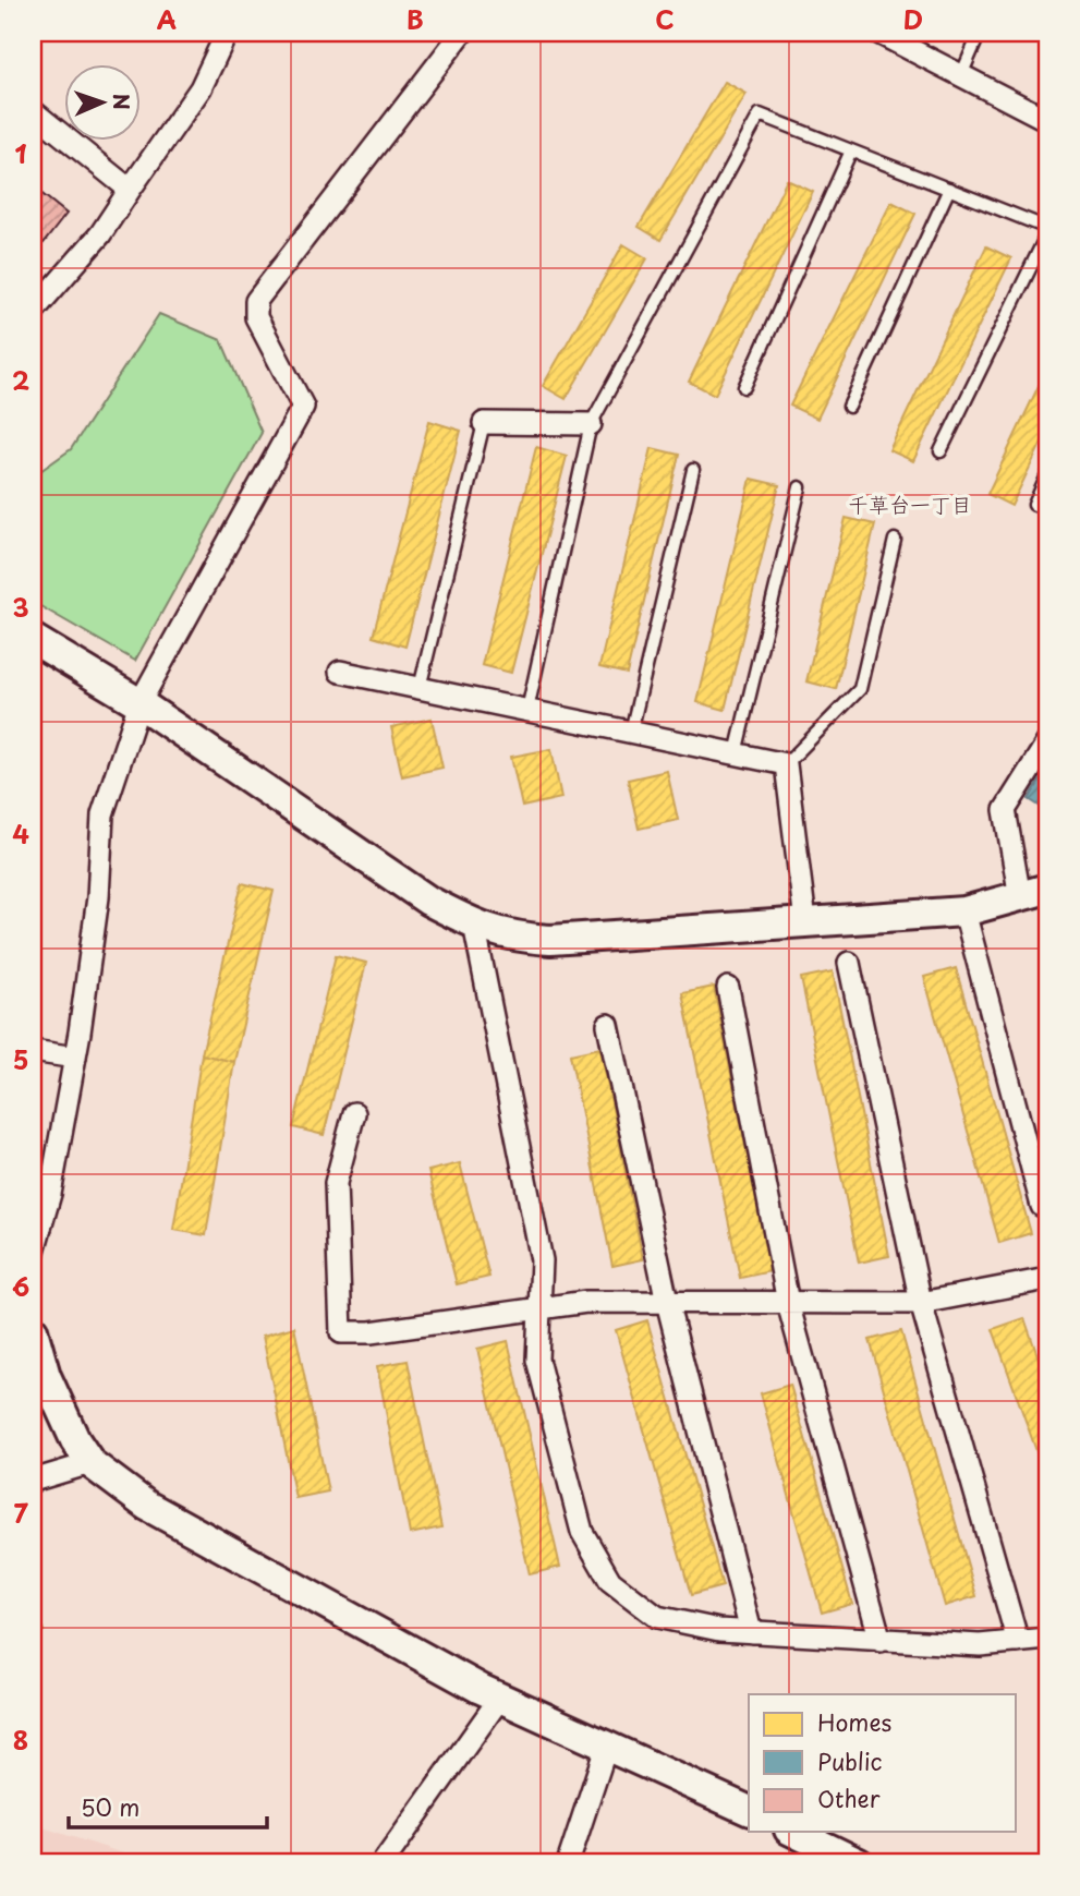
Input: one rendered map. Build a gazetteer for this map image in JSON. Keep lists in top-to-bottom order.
{
  "districts": ["千草台一丁目"],
  "legend": ["Homes", "Public", "Other"],
  "scale_bar": "50 m",
  "north": "right",
  "grid": {
    "columns": [
      "A",
      "B",
      "C",
      "D"
    ],
    "rows": [
      "1",
      "2",
      "3",
      "4",
      "5",
      "6",
      "7",
      "8"
    ]
  }
}
